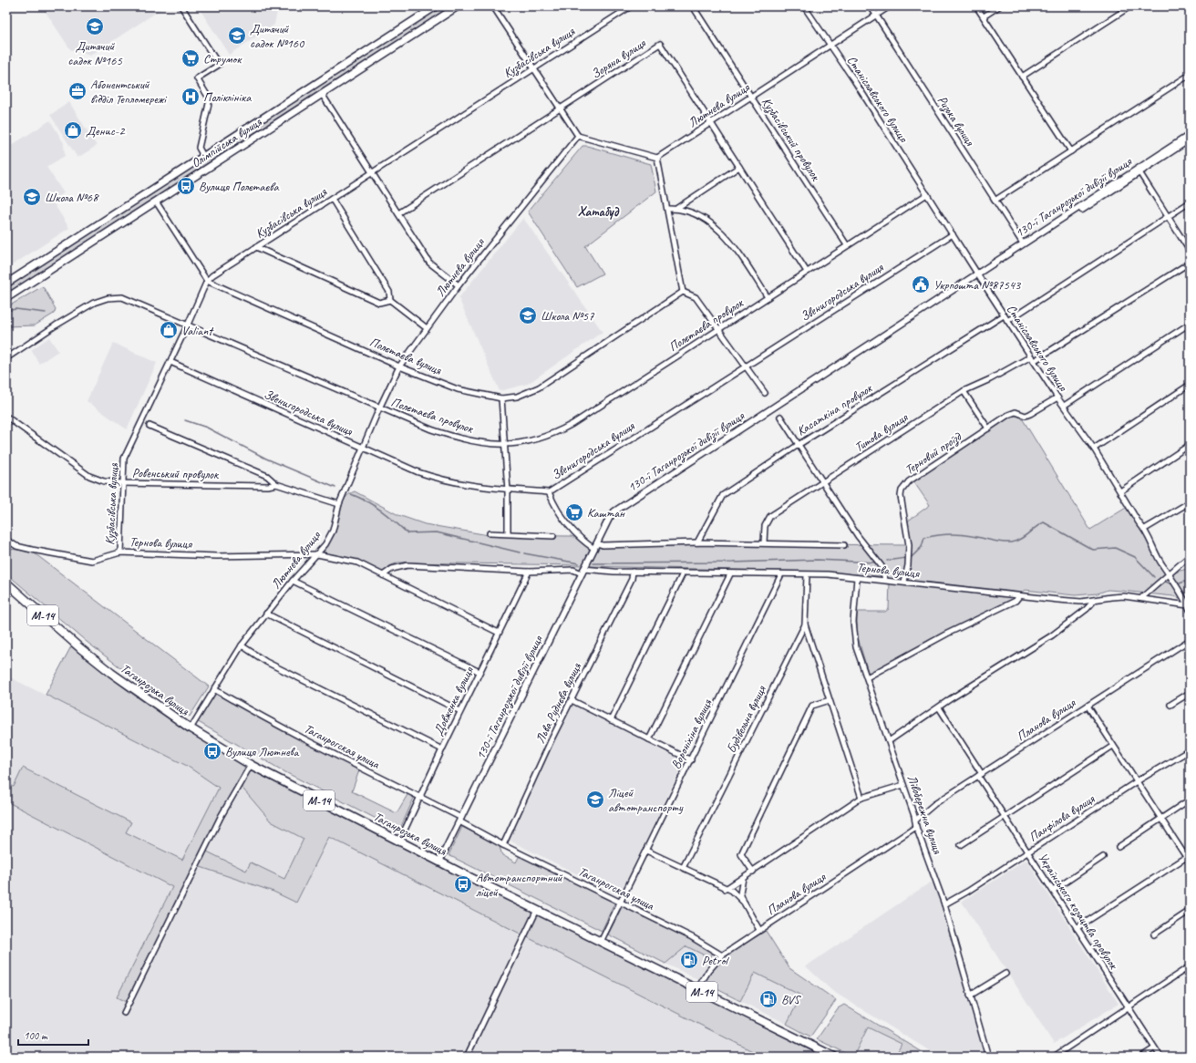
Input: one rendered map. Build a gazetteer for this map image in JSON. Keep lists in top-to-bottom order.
{
  "streets": {
    "highway": ["М-14", "Таганрозька вулиця"],
    "main road": ["Олімпійська вулиця"],
    "street": [
      "Кузбасівська вулиця",
      "Зоряна вулиця",
      "Станіславського вулиця",
      "Лютнева вулиця",
      "Ризька вулиця",
      "Кузбасівський провулок",
      "130-ї Таганрозької дивізії вулиця",
      "Звенигородська вулиця",
      "Полєтаєва провулок",
      "Полєтаєва вулиця",
      "Касаткіна провулок",
      "Титова вулиця",
      "Терновий проїзд",
      "Ровенський провулок",
      "Тернова вулиця",
      "Довженка вулиця",
      "Льва Руднєва вулиця",
      "Будівельна вулиця",
      "Планова вулиця",
      "Вороніхіна вулиця",
      "Таганрогская улица",
      "Лівобережна вулиця",
      "Панфілова вулиця",
      "Українського козацтва провулок"
    ]
  },
  "crossings": [
    ["Кузбасівська вулиця", "Звенигородська вулиця"],
    ["Кузбасівська вулиця", "Полєтаєва провулок"],
    ["Кузбасівська вулиця", "Полєтаєва вулиця"],
    ["Кузбасівська вулиця", "Ровенський провулок"],
    ["Кузбасівська вулиця", "Тернова вулиця"],
    ["Зоряна вулиця", "Лютнева вулиця"],
    ["Зоряна вулиця", "Полєтаєва провулок"],
    ["Станіславського вулиця", "Лютнева вулиця"],
    ["Станіславського вулиця", "130-ї Таганрозької дивізії вулиця"],
    ["Станіславського вулиця", "Звенигородська вулиця"],
    ["Станіславського вулиця", "Полєтаєва провулок"],
    ["Станіславського вулиця", "Касаткіна провулок"],
    ["Станіславського вулиця", "Титова вулиця"],
    ["Станіславського вулиця", "Терновий проїзд"],
    ["Станіславського вулиця", "Тернова вулиця"],
    ["Лютнева вулиця", "Ризька вулиця"],
    ["Лютнева вулиця", "Кузбасівський провулок"],
    ["Лютнева вулиця", "Звенигородська вулиця"],
    ["Лютнева вулиця", "Полєтаєва провулок"],
    ["Лютнева вулиця", "Полєтаєва вулиця"],
    ["Лютнева вулиця", "Тернова вулиця"],
    ["Лютнева вулиця", "Таганрозька вулиця"],
    ["Лютнева вулиця", "Таганрогская улица"],
    ["Ризька вулиця", "130-ї Таганрозької дивізії вулиця"],
    ["Кузбасівський провулок", "Полєтаєва провулок"],
    ["130-ї Таганрозької дивізії вулиця", "Тернова вулиця"],
    ["130-ї Таганрозької дивізії вулиця", "Таганрозька вулиця"],
    ["130-ї Таганрозької дивізії вулиця", "Таганрогская улица"],
    ["Касаткіна провулок", "Тернова вулиця"],
    ["Титова вулиця", "Тернова вулиця"],
    ["Терновий проїзд", "Тернова вулиця"],
    ["Тернова вулиця", "Довженка вулиця"],
    ["Тернова вулиця", "Льва Руднєва вулиця"],
    ["Тернова вулиця", "Будівельна вулиця"],
    ["Тернова вулиця", "Вороніхіна вулиця"],
    ["Тернова вулиця", "Лівобережна вулиця"],
    ["Таганрозька вулиця", "Довженка вулиця"],
    ["Таганрозька вулиця", "Планова вулиця"],
    ["Таганрозька вулиця", "Вороніхіна вулиця"],
    ["Довженка вулиця", "Таганрогская улица"],
    ["Льва Руднєва вулиця", "Таганрогская улица"],
    ["Планова вулиця", "Таганрогская улица"],
    ["Планова вулиця", "Лівобережна вулиця"],
    ["Планова вулиця", "Українського козацтва провулок"],
    ["Вороніхіна вулиця", "Таганрогская улица"],
    ["Лівобережна вулиця", "Панфілова вулиця"],
    ["Панфілова вулиця", "Українського козацтва провулок"]
  ],
  "districts": ["Хатабуд"],
  "places": {
    "school or university": [
      "Дитячий садок №165",
      "Дитячий садок №160",
      "Школа №68",
      "Школа №57",
      "Ліцей автотранспорту"
    ],
    "supermarket": ["Струмок", "Каштан"],
    "office": ["Абонентський відділ Тепломережі"],
    "hospital": ["Поліклініка"],
    "shop": ["Денис-2", "Valiant"],
    "bus stop": ["Вулиця Полєтаєва", "Вулиця Лютнева", "Автотранспортний ліцей"],
    "public building": ["Укрпошта №87543"],
    "fuel station": ["Petrol", "BVS"]
  },
  "scale_bar": "100 m"
}
